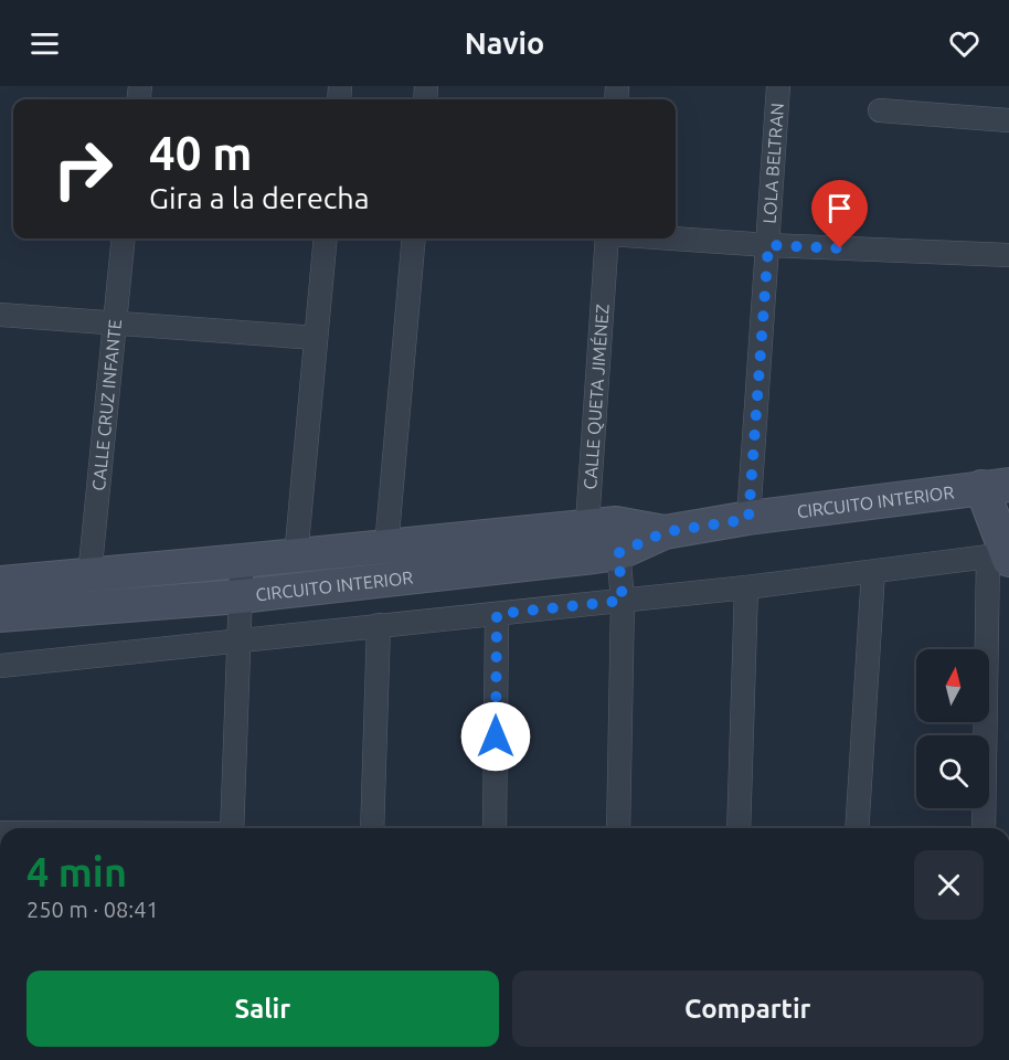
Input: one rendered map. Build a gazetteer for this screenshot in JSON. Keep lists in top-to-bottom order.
{
  "streets": {
    "main road": ["CIRCUITO INTERIOR"],
    "street": ["LOLA BELTRAN", "CALLE QUETA JIMÉNEZ", "CALLE CRUZ INFANTE"]
  },
  "crossings": [
    ["LOLA BELTRAN", "CIRCUITO INTERIOR"],
    ["CALLE QUETA JIMÉNEZ", "CIRCUITO INTERIOR"],
    ["CALLE CRUZ INFANTE", "CIRCUITO INTERIOR"]
  ],
  "north": "top",
  "page": {
    "header": "Navio",
    "turn": ["40 m", "Gira a la derecha"],
    "heading": ["4 min", "250 m · 08:41"],
    "buttons": ["Salir", "Compartir"]
  }
}
